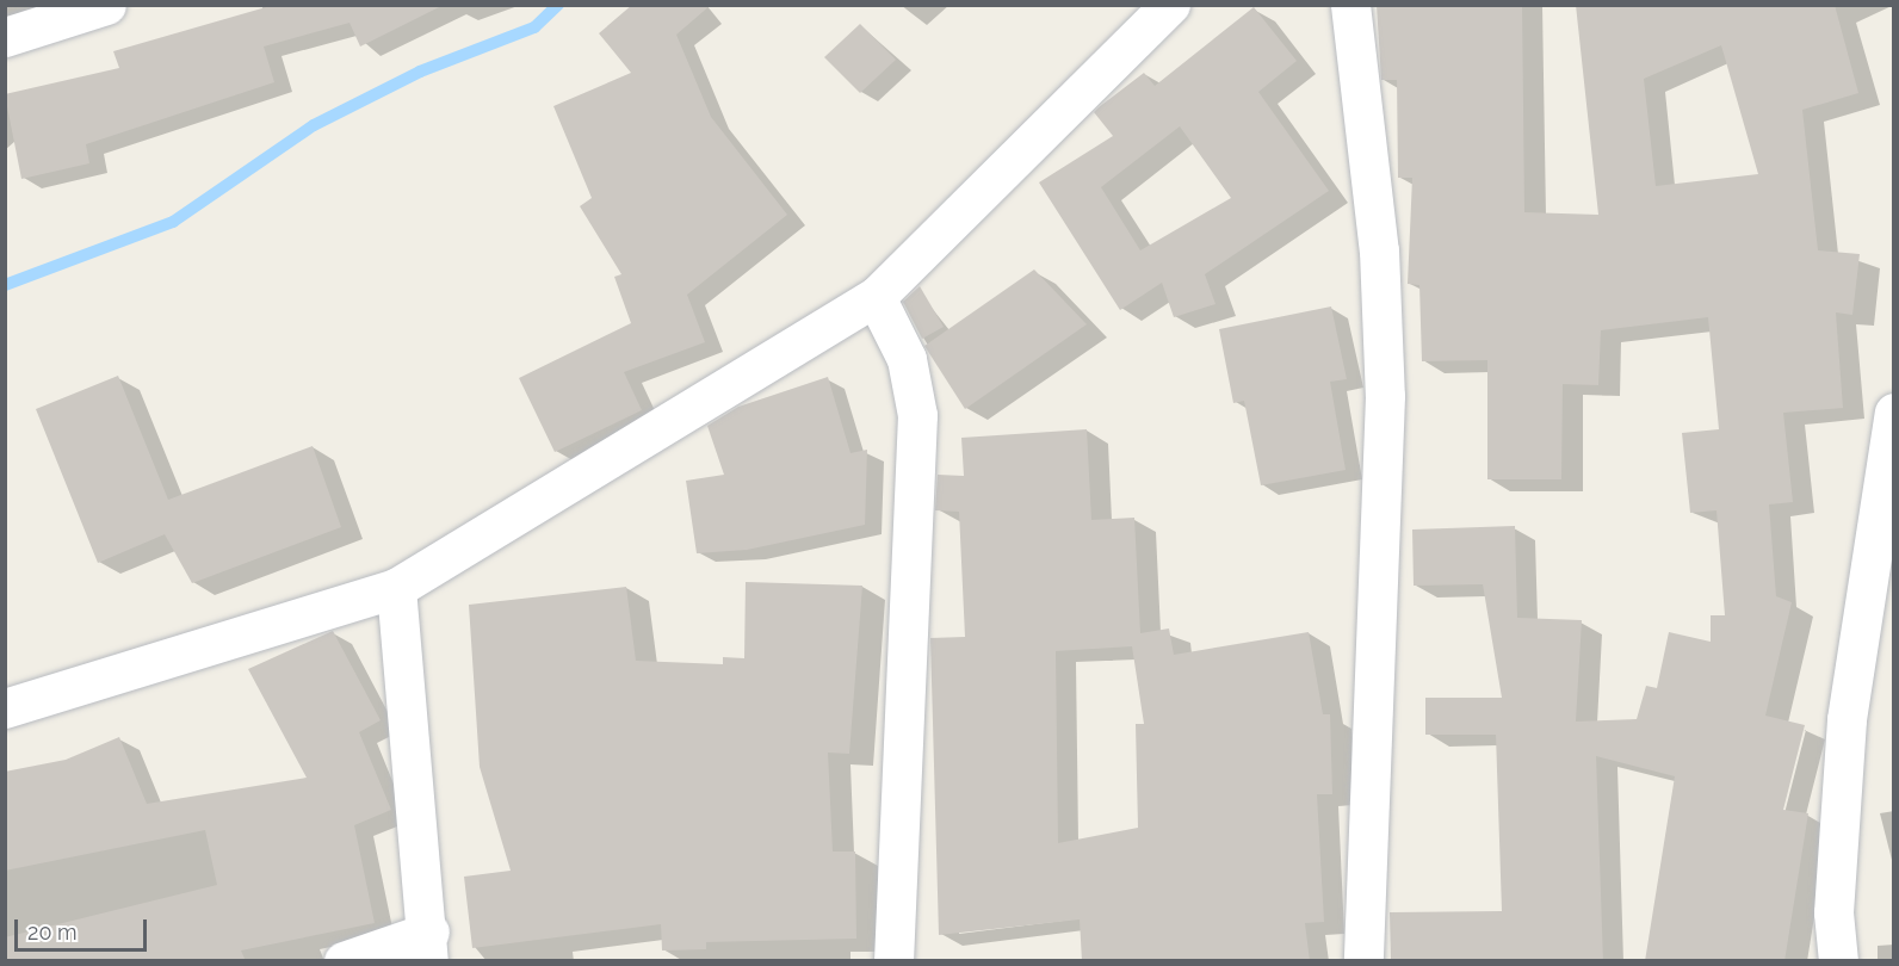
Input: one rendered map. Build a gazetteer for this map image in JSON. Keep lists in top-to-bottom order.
{
  "scale_bar": "20 m"
}
